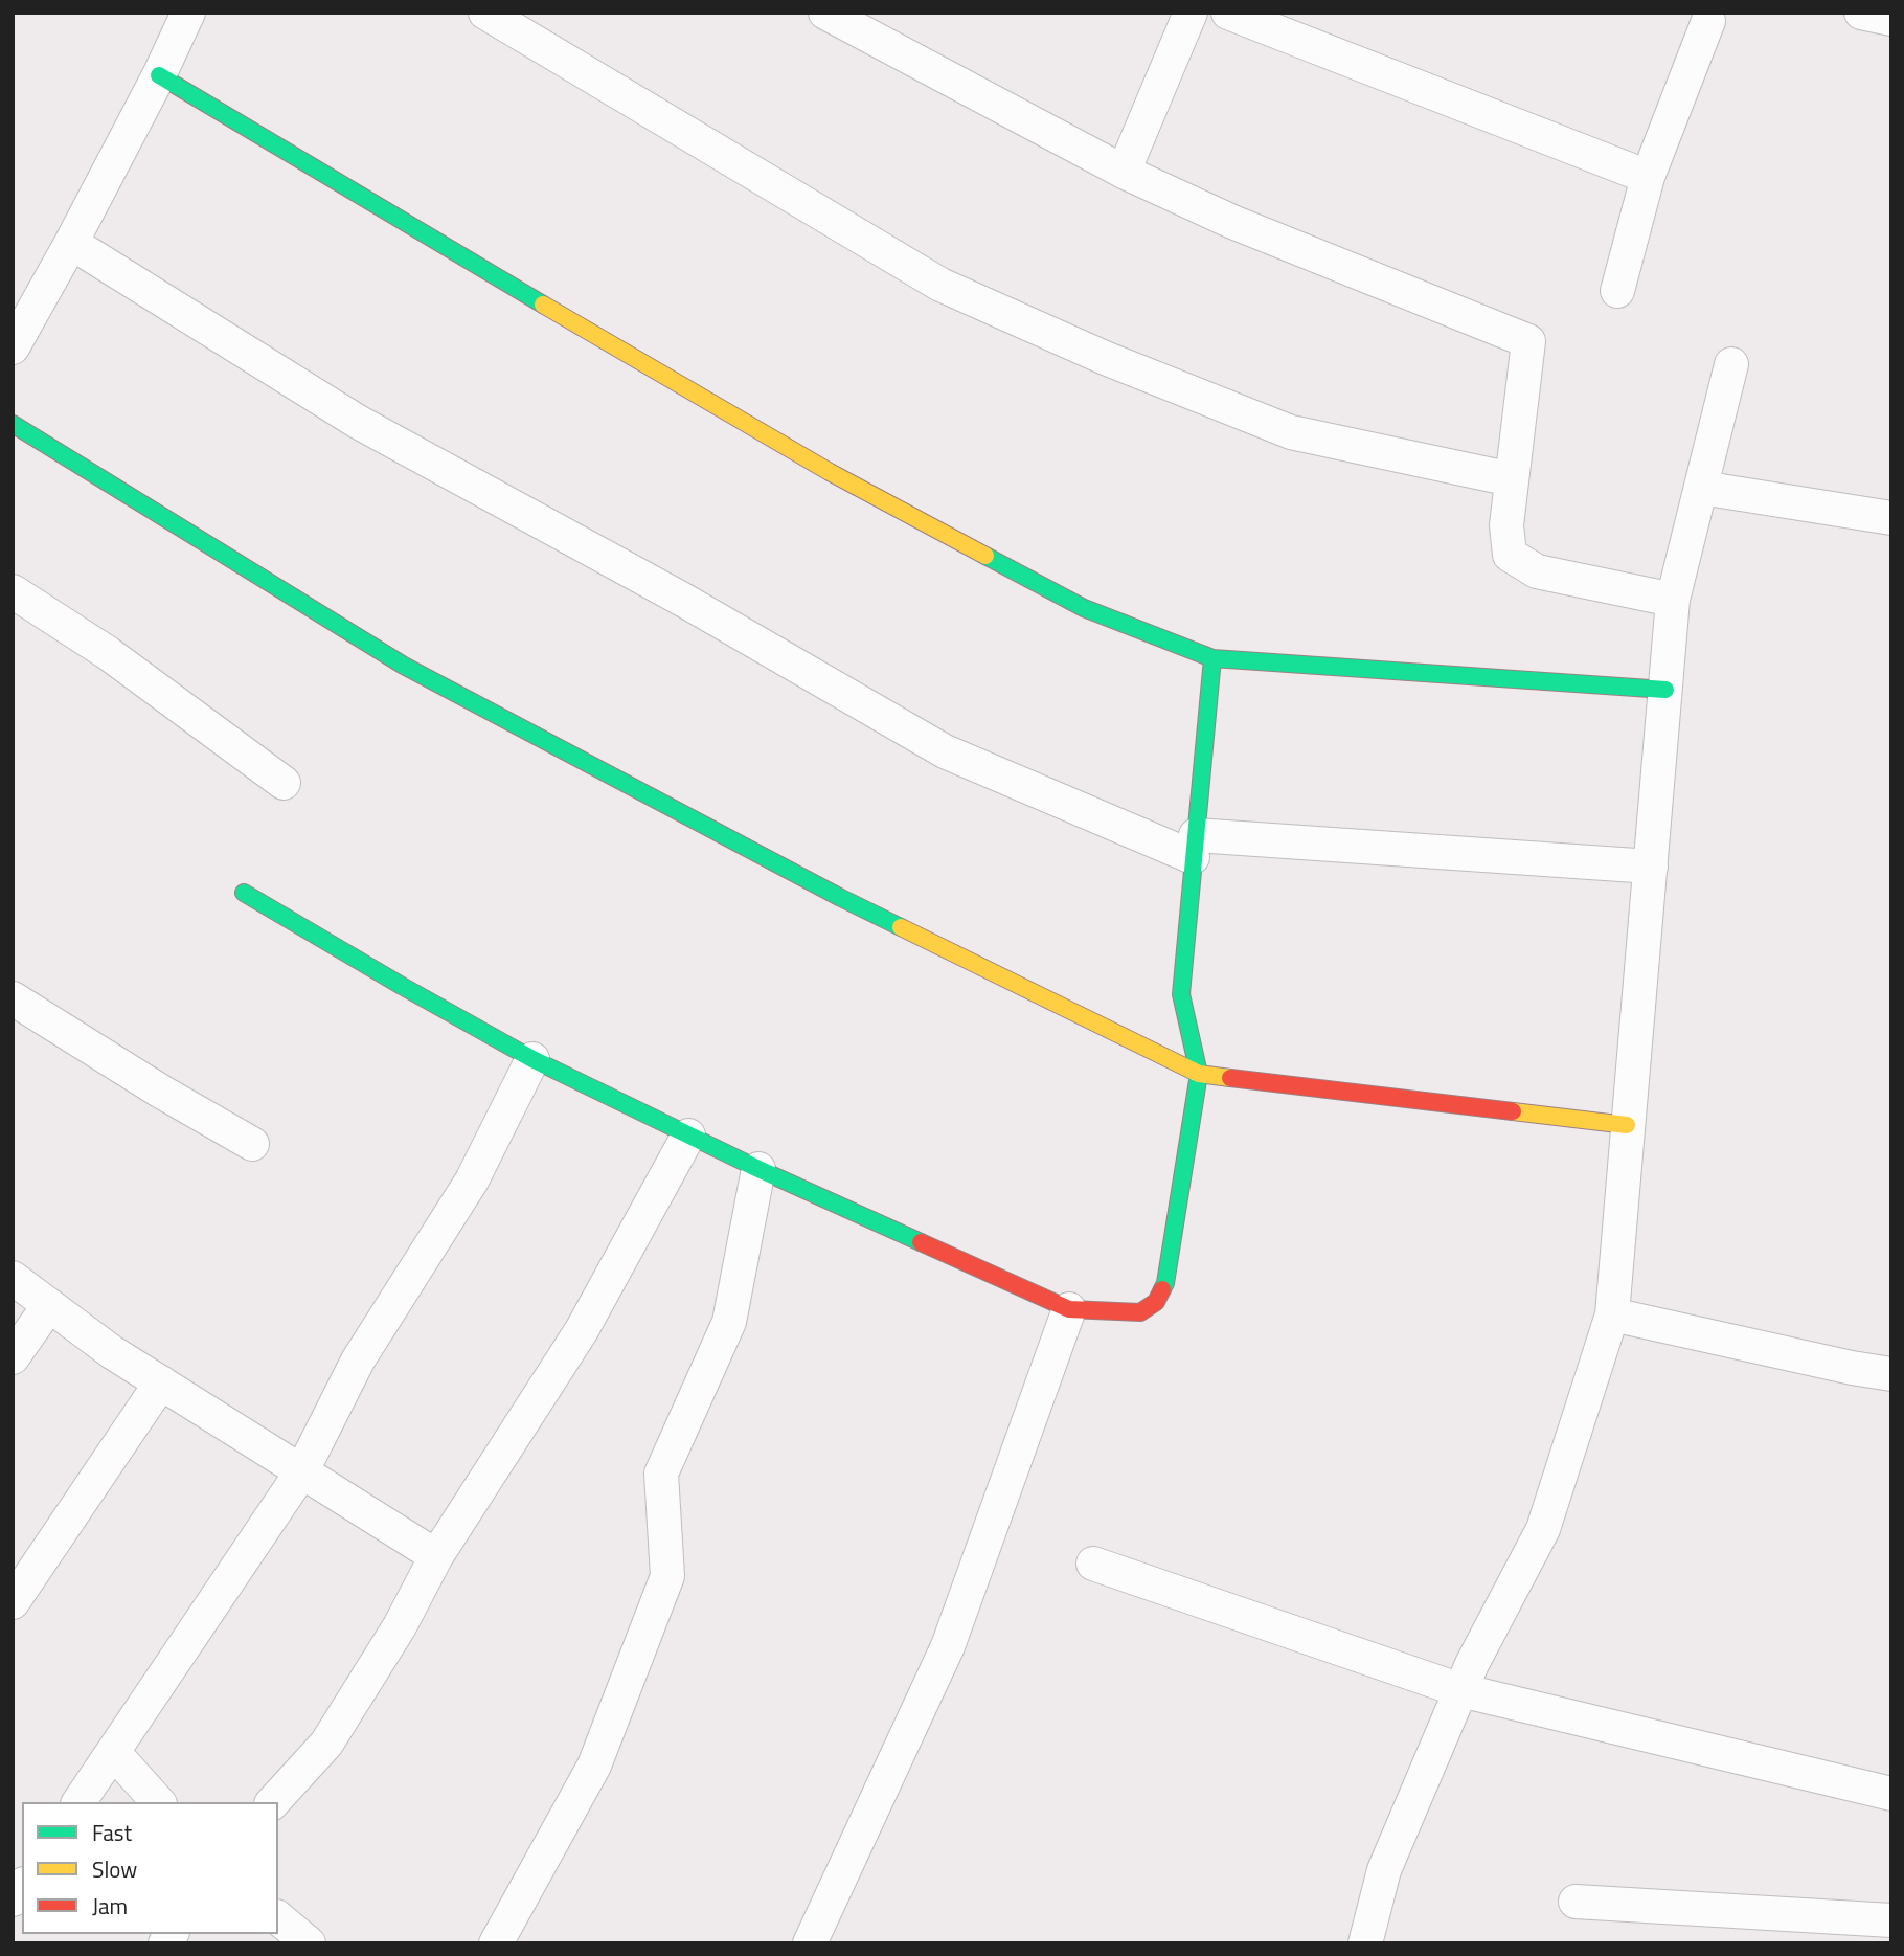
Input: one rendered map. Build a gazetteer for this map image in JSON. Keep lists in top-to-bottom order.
{
  "legend": ["Fast", "Slow", "Jam"]
}
